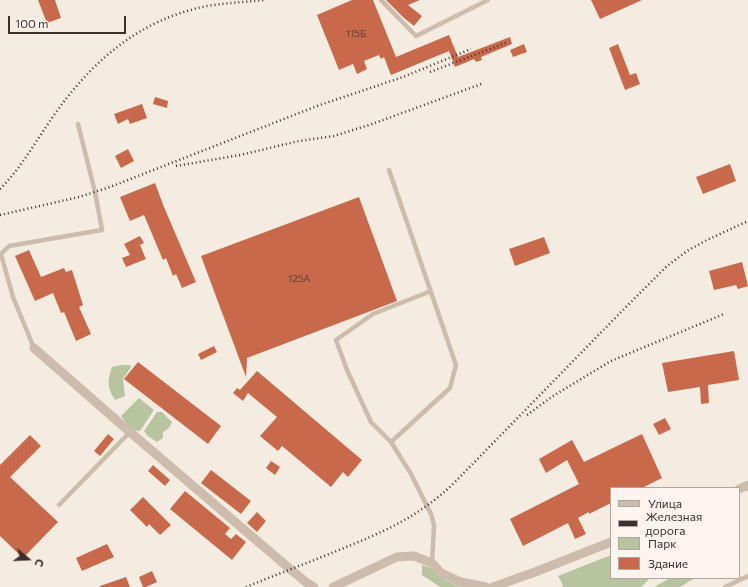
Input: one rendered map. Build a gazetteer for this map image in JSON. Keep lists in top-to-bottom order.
{
  "house_numbers": ["115Б", "125А"],
  "legend": [
    "Улица",
    "Железная дорога",
    "Парк",
    "Здание"
  ],
  "scale_bar": "100 m",
  "north": "right"
}
